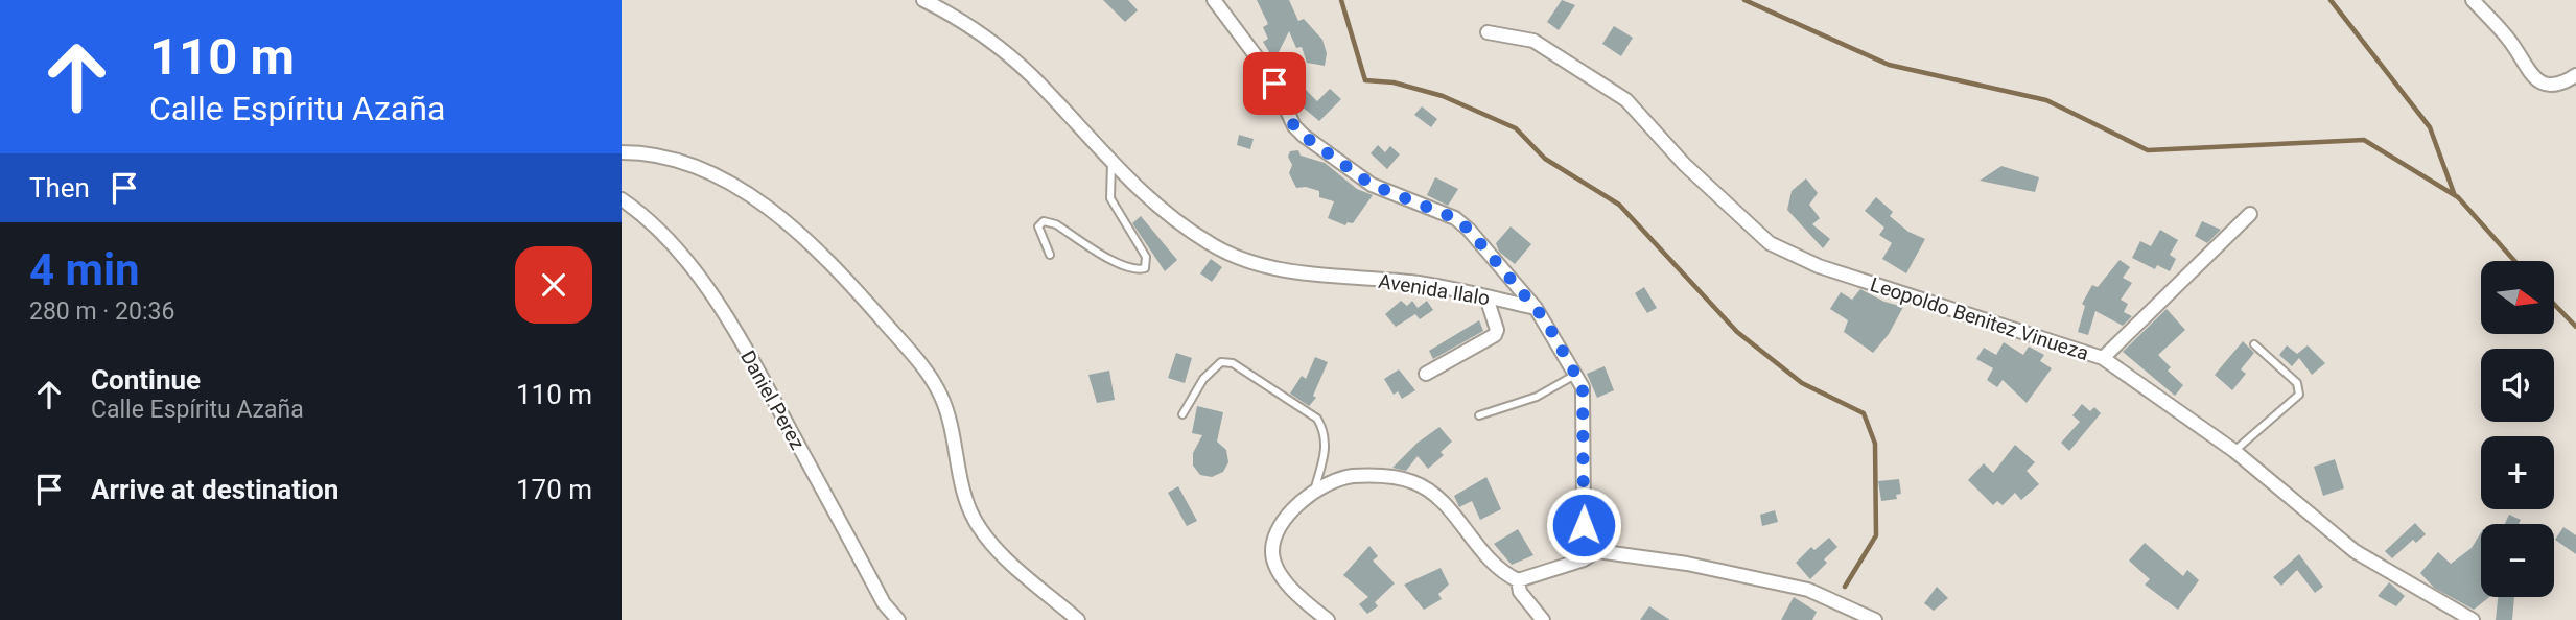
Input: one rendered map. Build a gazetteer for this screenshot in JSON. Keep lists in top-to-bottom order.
{
  "streets": {
    "street": ["Avenida Ilalo", "Leopoldo Benitez Vinueza", "Daniel Perez"]
  },
  "north": "right",
  "page": {
    "turn": ["110 m", "Calle Espíritu Azaña"],
    "then": "Then",
    "heading": ["4 min", "280 m · 20:36"],
    "map_buttons": ["+", "−"],
    "list": [
      {
        "name": "Continue",
        "note": "Calle Espíritu Azaña",
        "value": "110 m"
      },
      {
        "name": "Arrive at destination",
        "value": "170 m"
      }
    ]
  }
}
